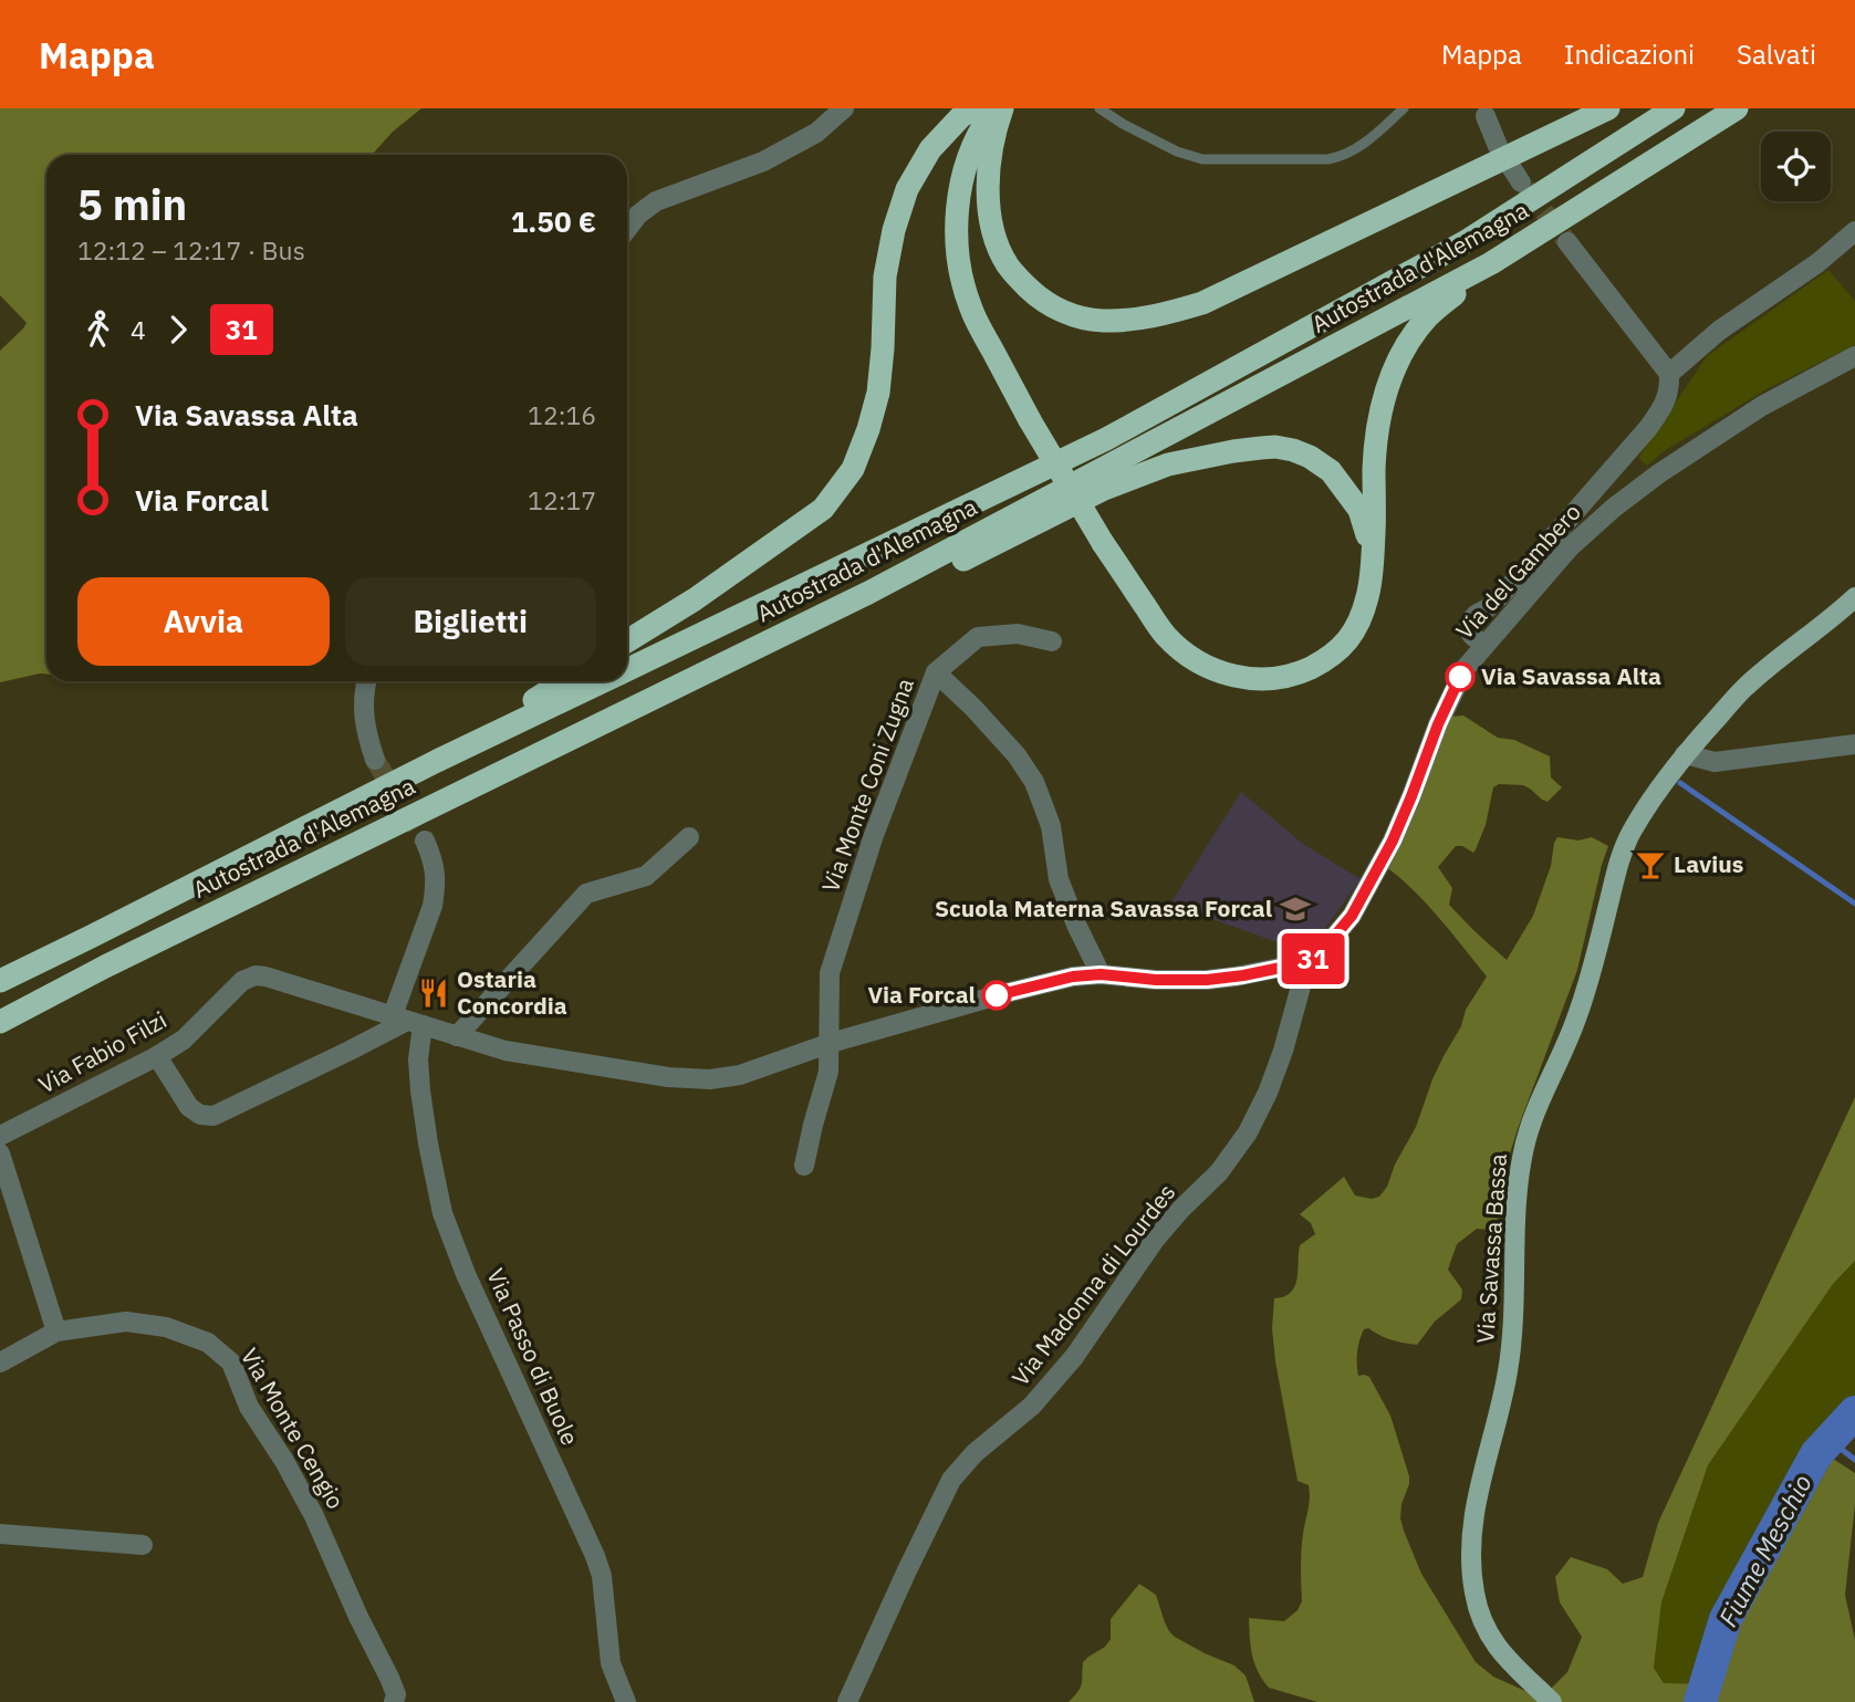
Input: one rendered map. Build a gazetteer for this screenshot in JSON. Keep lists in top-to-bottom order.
{
  "streets": {
    "highway": ["Autostrada d'Alemagna"],
    "main road": ["Via Savassa Bassa"],
    "street": [
      "Via del Gambero",
      "Via Monte Coni Zugna",
      "Via Fabio Filzi",
      "Via Madonna di Lourdes",
      "Via Passo di Buole",
      "Via Monte Cengio"
    ]
  },
  "crossings": [
    ["Via del Gambero", "Via Madonna di Lourdes"],
    ["Via Fabio Filzi", "Via Passo di Buole"]
  ],
  "water": ["Fiume Meschio"],
  "places": {
    "other": ["Via Savassa Alta", "Via Forcal"],
    "bar": ["Lavius"],
    "school or university": ["Scuola Materna Savassa Forcal"],
    "restaurant": ["Ostaria Concordia"]
  },
  "lines": ["bus line 31"],
  "page": {
    "header": "Mappa",
    "nav": ["Mappa", "Indicazioni", "Salvati"],
    "on_map": "31",
    "heading": ["5 min", "12:12 – 12:17 · Bus", "1.50 €"],
    "legs": ["4", "31"],
    "list": [
      {
        "name": "Via Savassa Alta",
        "value": "12:16"
      },
      {
        "name": "Via Forcal",
        "value": "12:17"
      }
    ],
    "buttons": ["Avvia", "Biglietti"]
  }
}
